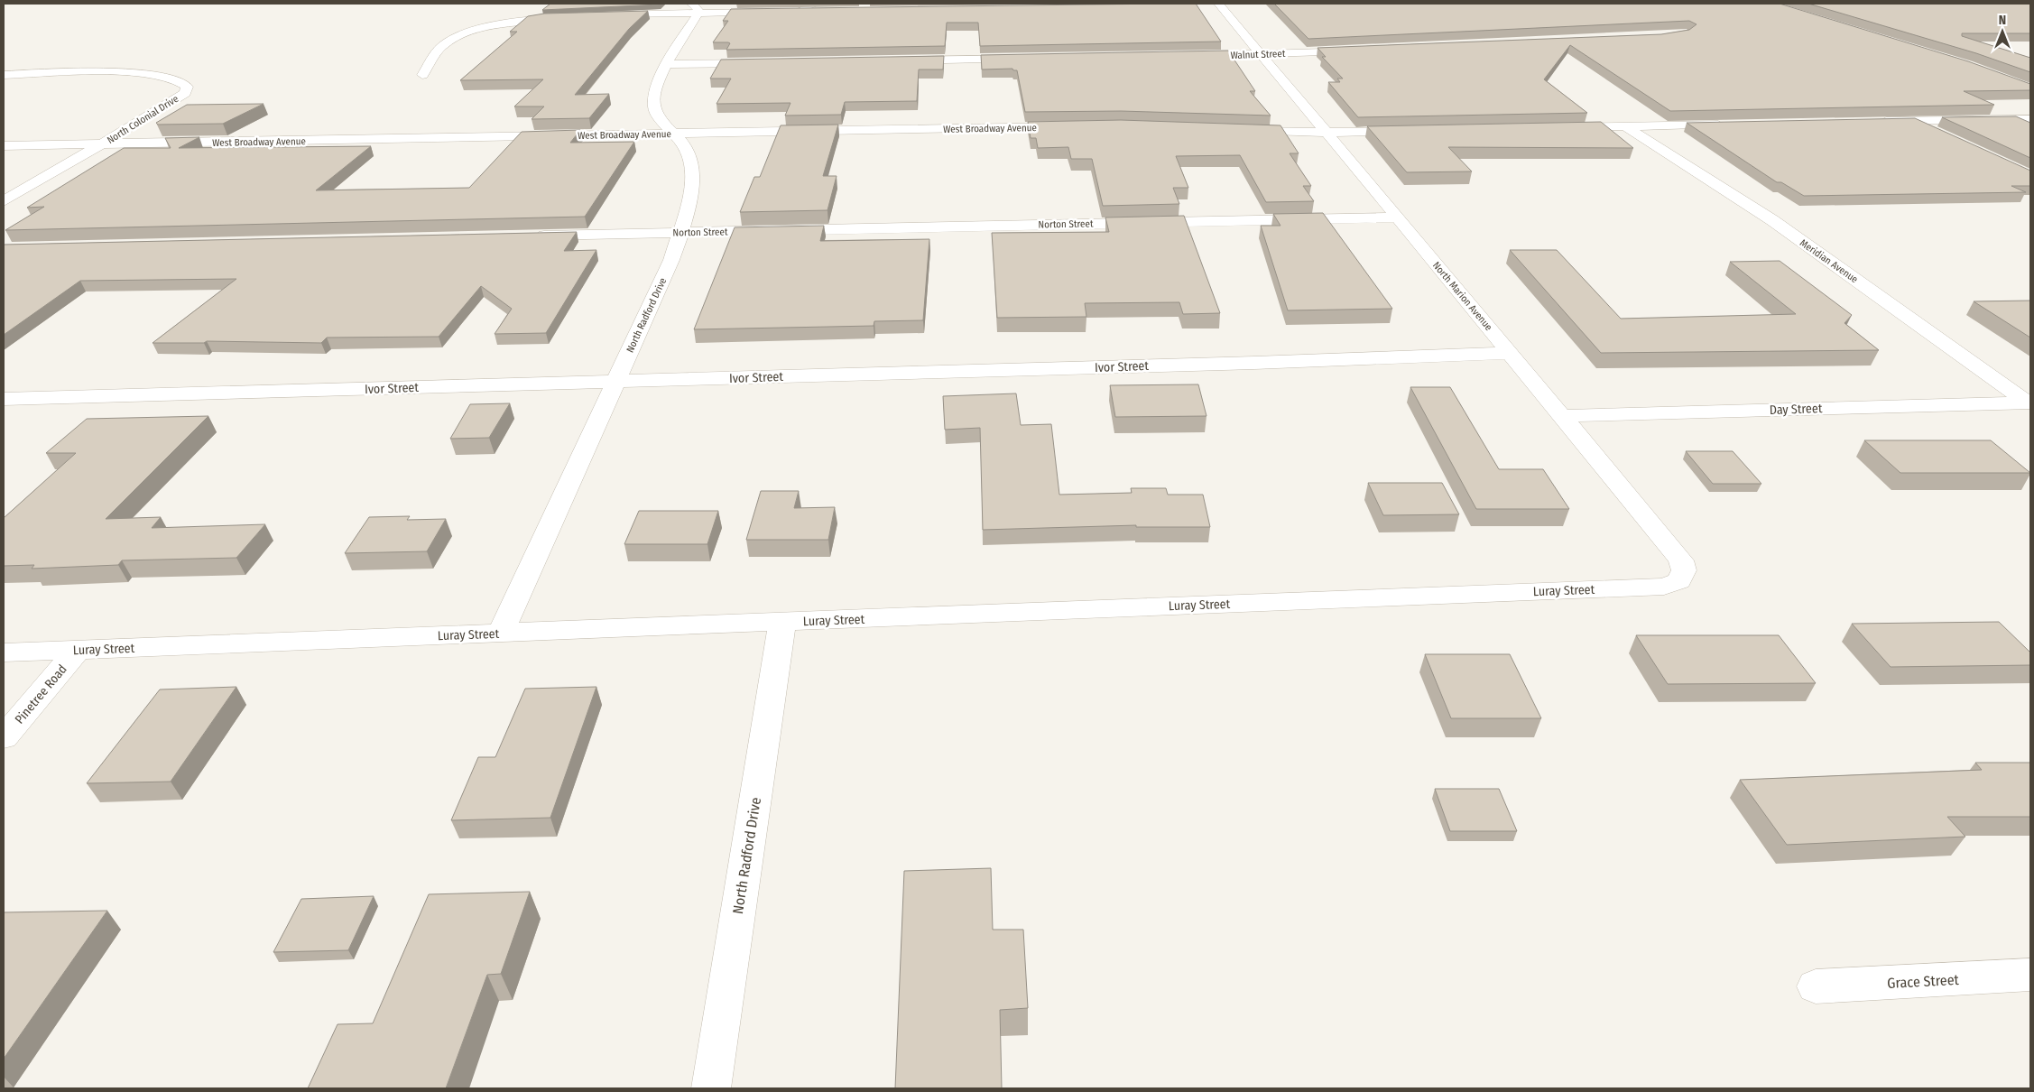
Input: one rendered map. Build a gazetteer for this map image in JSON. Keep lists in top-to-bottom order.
{
  "streets": {
    "street": [
      "Walnut Street",
      "North Colonial Drive",
      "West Broadway Avenue",
      "Norton Street",
      "Meridian Avenue",
      "North Marion Avenue",
      "North Radford Drive",
      "Ivor Street",
      "Day Street",
      "Luray Street",
      "Pinetree Road",
      "Grace Street"
    ]
  },
  "crossings": [
    ["Walnut Street", "North Marion Avenue"],
    ["North Colonial Drive", "West Broadway Avenue"],
    ["West Broadway Avenue", "North Radford Drive"],
    ["Norton Street", "North Marion Avenue"],
    ["Norton Street", "North Radford Drive"],
    ["Meridian Avenue", "Day Street"],
    ["North Marion Avenue", "Ivor Street"],
    ["North Marion Avenue", "Day Street"],
    ["North Marion Avenue", "Luray Street"],
    ["North Radford Drive", "Ivor Street"],
    ["North Radford Drive", "Luray Street"],
    ["Luray Street", "Pinetree Road"]
  ],
  "north": "top"
}
